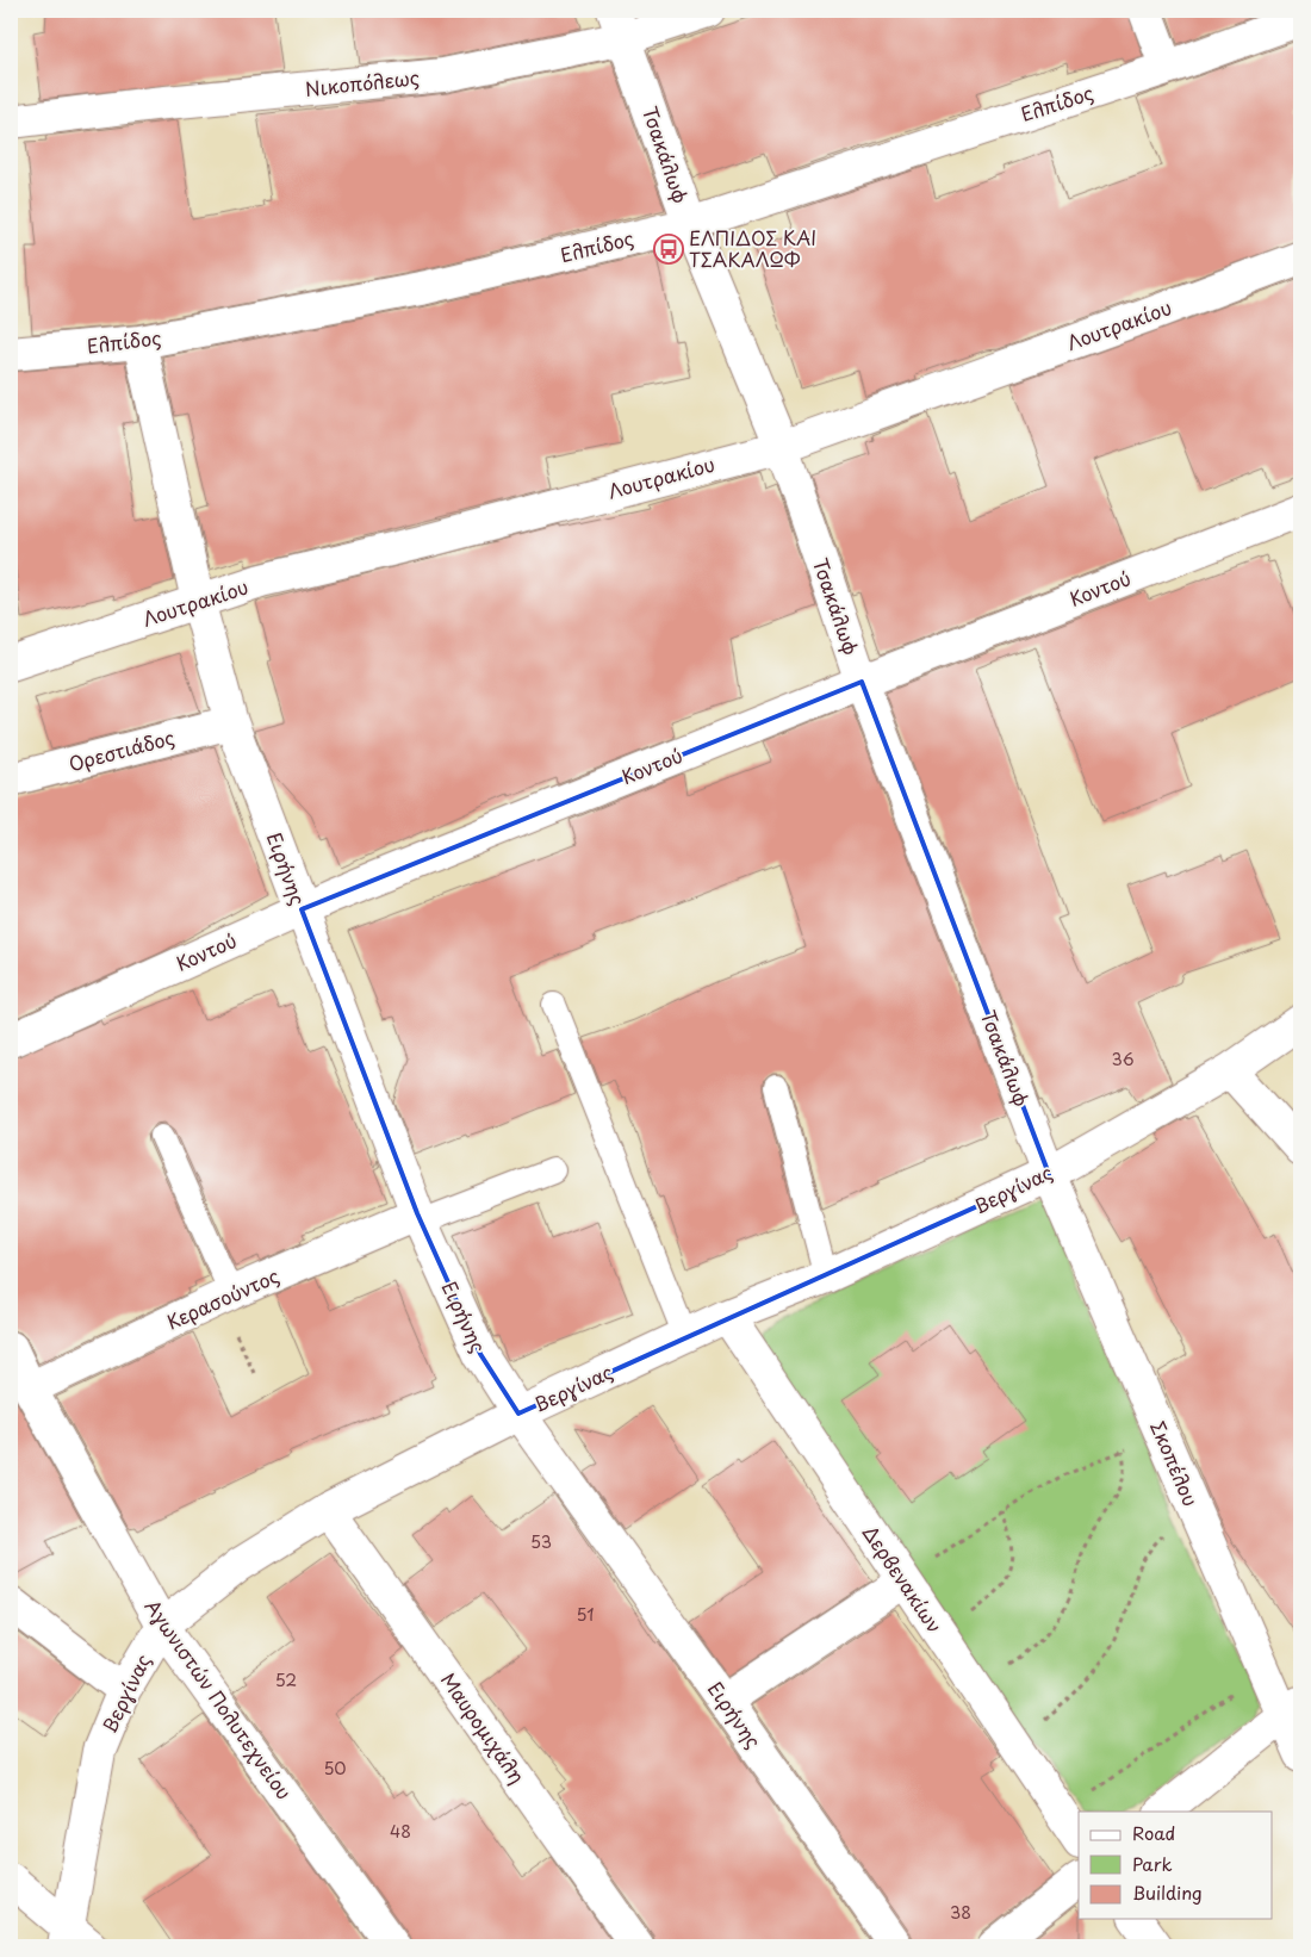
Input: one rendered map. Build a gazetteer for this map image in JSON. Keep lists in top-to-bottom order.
{
  "streets": {
    "street": [
      "Νικοπόλεως",
      "Ελπίδος",
      "Τσακάλωφ",
      "Λουτρακίου",
      "Κοντού",
      "Ορεστιάδος",
      "Ειρήνης",
      "Βεργίνας",
      "Κερασούντος",
      "Σκοπέλου",
      "Δερβενακίων",
      "Αγωνιστών Πολυτεχνείου",
      "Μαυρομιχάλη"
    ]
  },
  "crossings": [
    ["Νικοπόλεως", "Τσακάλωφ"],
    ["Ελπίδος", "Τσακάλωφ"],
    ["Ελπίδος", "Ειρήνης"],
    ["Τσακάλωφ", "Λουτρακίου"],
    ["Τσακάλωφ", "Κοντού"],
    ["Τσακάλωφ", "Βεργίνας"],
    ["Τσακάλωφ", "Σκοπέλου"],
    ["Λουτρακίου", "Ειρήνης"],
    ["Κοντού", "Ειρήνης"],
    ["Ορεστιάδος", "Ειρήνης"],
    ["Ειρήνης", "Βεργίνας"],
    ["Ειρήνης", "Κερασούντος"],
    ["Βεργίνας", "Σκοπέλου"],
    ["Βεργίνας", "Δερβενακίων"],
    ["Βεργίνας", "Αγωνιστών Πολυτεχνείου"],
    ["Βεργίνας", "Μαυρομιχάλη"],
    ["Κερασούντος", "Αγωνιστών Πολυτεχνείου"]
  ],
  "places": {
    "bus stop": ["ΕΛΠΙΔΟΣ ΚΑΙ ΤΣΑΚΑΛΩΦ"]
  },
  "house_numbers": [
    "36",
    "53",
    "51",
    "52",
    "50",
    "48",
    "38"
  ],
  "legend": ["Road", "Park", "Building"]
}
